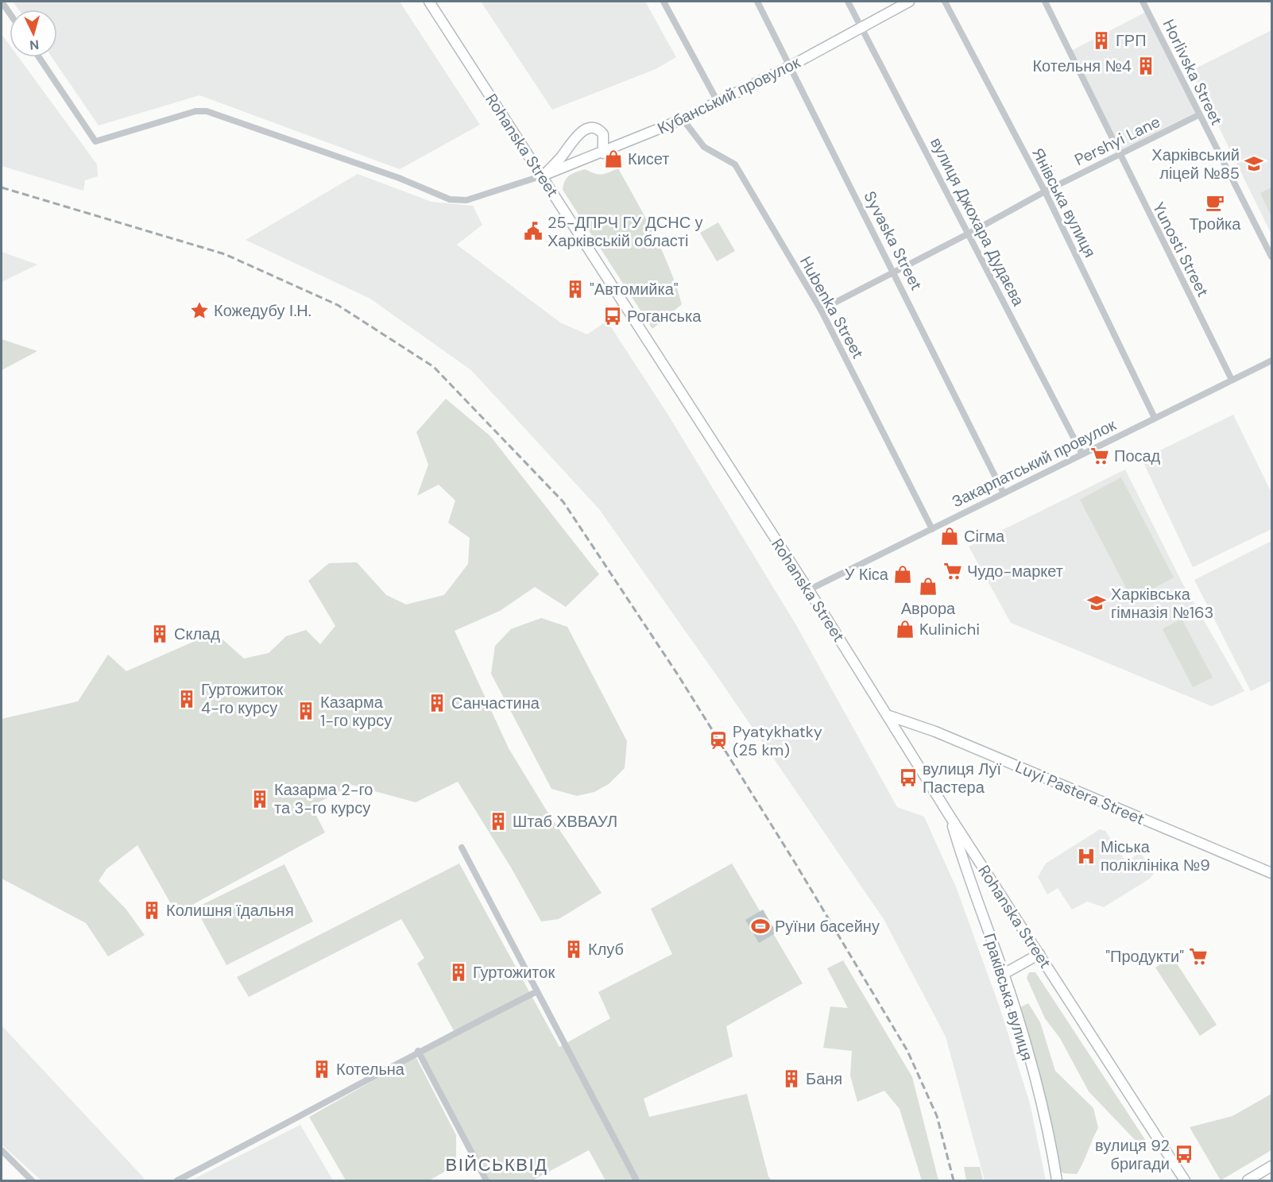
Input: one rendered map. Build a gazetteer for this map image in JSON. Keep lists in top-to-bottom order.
{
  "streets": {
    "main road": [
      "Кубанський провулок",
      "Rohanska Street",
      "Luyi Pastera Street",
      "Граківська вулиця"
    ],
    "street": [
      "Horlivska Street",
      "Pershyi Lane",
      "Янівська вулиця",
      "вулиця Джохара Дудаєва",
      "Syvaska Street",
      "Yunosti Street",
      "Hubenka Street",
      "Закарпатський провулок"
    ]
  },
  "crossings": [
    ["Horlivska Street", "Pershyi Lane"],
    ["Кубанський провулок", "Rohanska Street"],
    ["Кубанський провулок", "вулиця Джохара Дудаєва"],
    ["Кубанський провулок", "Syvaska Street"],
    ["Кубанський провулок", "Hubenka Street"],
    ["Pershyi Lane", "Янівська вулиця"],
    ["Pershyi Lane", "вулиця Джохара Дудаєва"],
    ["Pershyi Lane", "Syvaska Street"],
    ["Pershyi Lane", "Yunosti Street"],
    ["Pershyi Lane", "Hubenka Street"],
    ["Rohanska Street", "Закарпатський провулок"],
    ["Rohanska Street", "Luyi Pastera Street"],
    ["Rohanska Street", "Граківська вулиця"],
    ["Янівська вулиця", "Закарпатський провулок"],
    ["вулиця Джохара Дудаєва", "Закарпатський провулок"],
    ["Syvaska Street", "Закарпатський провулок"],
    ["Yunosti Street", "Закарпатський провулок"],
    ["Hubenka Street", "Закарпатський провулок"]
  ],
  "districts": ["ВІЙСЬКВІД"],
  "places": {
    "building": [
      "ГРП",
      "Котельня №4",
      "\"Автомийка\"",
      "Склад",
      "Гуртожиток 4-го курсу",
      "Санчастина",
      "Казарма 1-го курсу",
      "Казарма 2-го та 3-го курсу",
      "Штаб ХВВАУЛ",
      "Колишня їдальня",
      "Клуб",
      "Гуртожиток",
      "Котельна",
      "Баня"
    ],
    "shop": [
      "Кисет",
      "Сігма",
      "У Кіса",
      "Аврора",
      "Kulinichi"
    ],
    "school or university": ["Харківський ліцей №85", "Харківська гімназія №163"],
    "cafe": ["Тройка"],
    "public building": ["25-ДПРЧ ГУ ДСНС у Харківській області"],
    "place": ["Кожедубу І.Н."],
    "bus stop": ["Роганська", "вулиця Луї Пастера", "вулиця 92 бригади"],
    "supermarket": ["Посад", "Чудо-маркет", "\"Продукти\""],
    "station": ["Pyatykhatky (25 km)"],
    "hospital": ["Міська поліклініка №9"],
    "sports": ["Руїни басейну"]
  },
  "north": "bottom"
}
